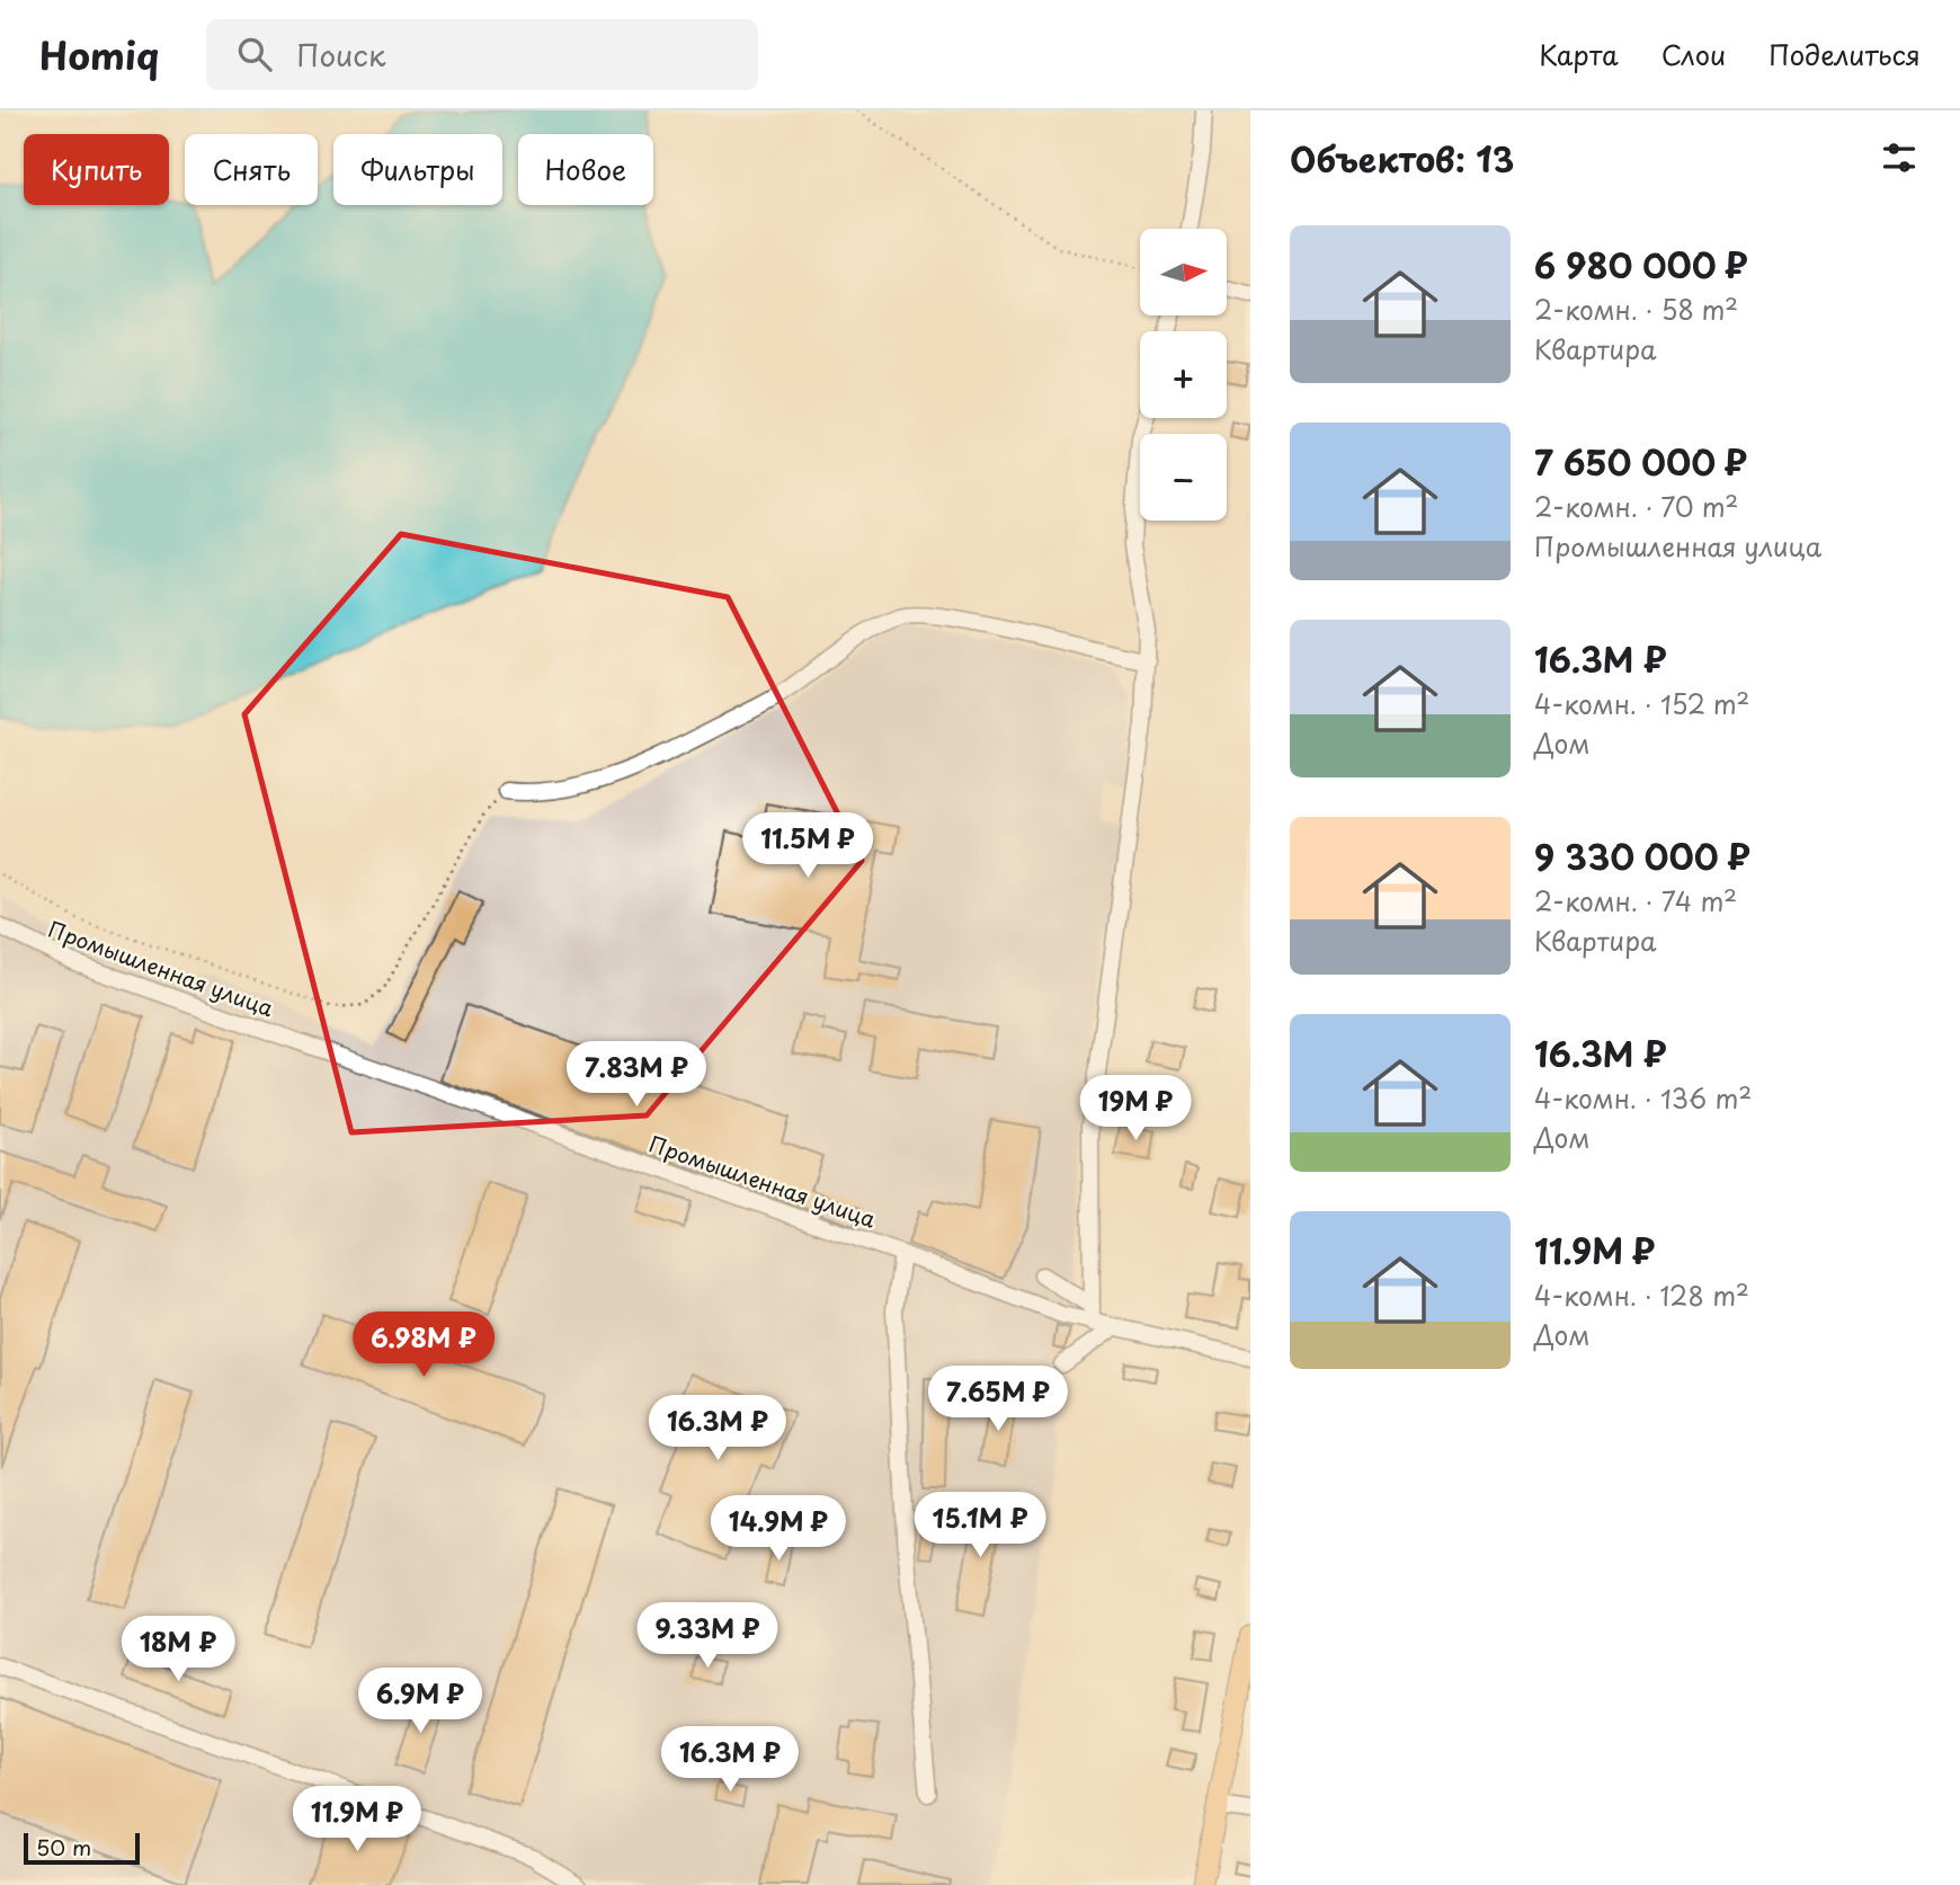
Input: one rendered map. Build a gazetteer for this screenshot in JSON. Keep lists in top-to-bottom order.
{
  "streets": {
    "street": ["Промышленная улица"]
  },
  "scale_bar": "50 m",
  "north": "right",
  "page": {
    "header": "Homiq",
    "search": "Поиск",
    "nav": ["Карта", "Слои", "Поделиться"],
    "heading": "Объектов: 13",
    "chip": [
      "Купить",
      "Снять",
      "Фильтры",
      "Новое"
    ],
    "list": [
      {
        "name": "6 980 000 ₽",
        "note": "2-комн. · 58 m² · Квартира"
      },
      {
        "name": "7 650 000 ₽",
        "note": "2-комн. · 70 m² · Промышленная улица"
      },
      {
        "name": "16.3M ₽",
        "note": "4-комн. · 152 m² · Дом"
      },
      {
        "name": "9 330 000 ₽",
        "note": "2-комн. · 74 m² · Квартира"
      },
      {
        "name": "16.3M ₽",
        "note": "4-комн. · 136 m² · Дом"
      },
      {
        "name": "11.9M ₽",
        "note": "4-комн. · 128 m² · Дом"
      }
    ],
    "map_buttons": ["+", "−"],
    "price": [
      "11.5M ₽",
      "7.83M ₽",
      "19M ₽",
      "6.98M ₽",
      "7.65M ₽",
      "16.3M ₽",
      "15.1M ₽",
      "14.9M ₽",
      "9.33M ₽",
      "18M ₽",
      "6.9M ₽",
      "16.3M ₽",
      "11.9M ₽"
    ],
    "scale": "50 m"
  }
}
